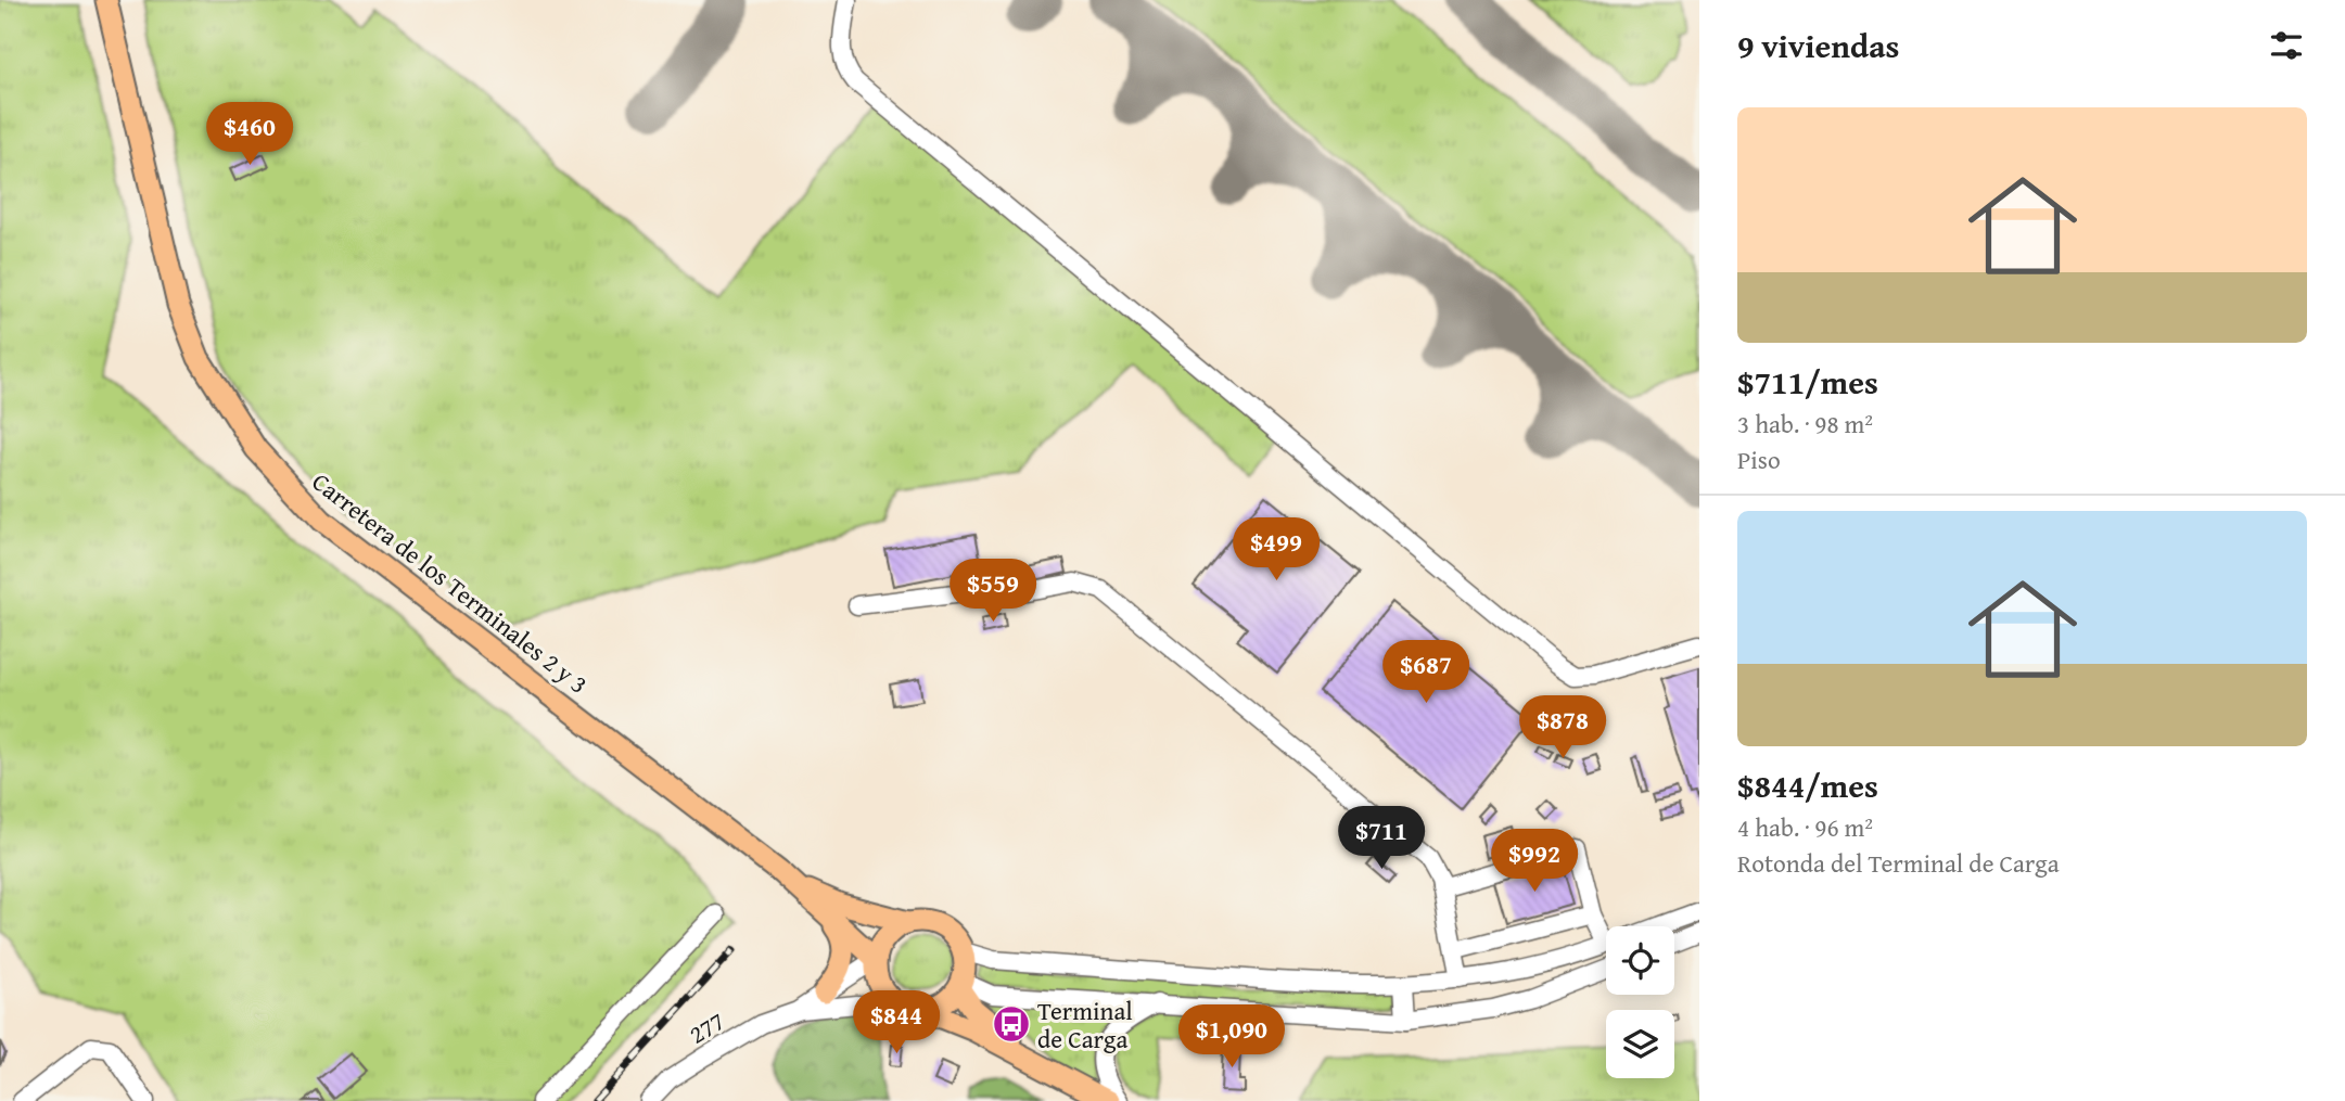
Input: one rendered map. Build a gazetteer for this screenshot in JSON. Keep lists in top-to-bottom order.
{
  "streets": {
    "main road": ["Carretera de los Terminales 2 y 3"],
    "street": ["277"]
  },
  "crossings": [
    ["Carretera de los Terminales 2 y 3", "277"]
  ],
  "places": {
    "bus stop": ["Terminal de Carga"]
  },
  "page": {
    "heading": "9 viviendas",
    "list": [
      {
        "name": "$711/mes",
        "note": "3 hab. · 98 m² · Piso"
      },
      {
        "name": "$844/mes",
        "note": "4 hab. · 96 m² · Rotonda del Terminal de Carga"
      }
    ],
    "price": [
      "$460",
      "$499",
      "$559",
      "$687",
      "$878",
      "$711",
      "$992",
      "$844",
      "$1,090"
    ]
  }
}
